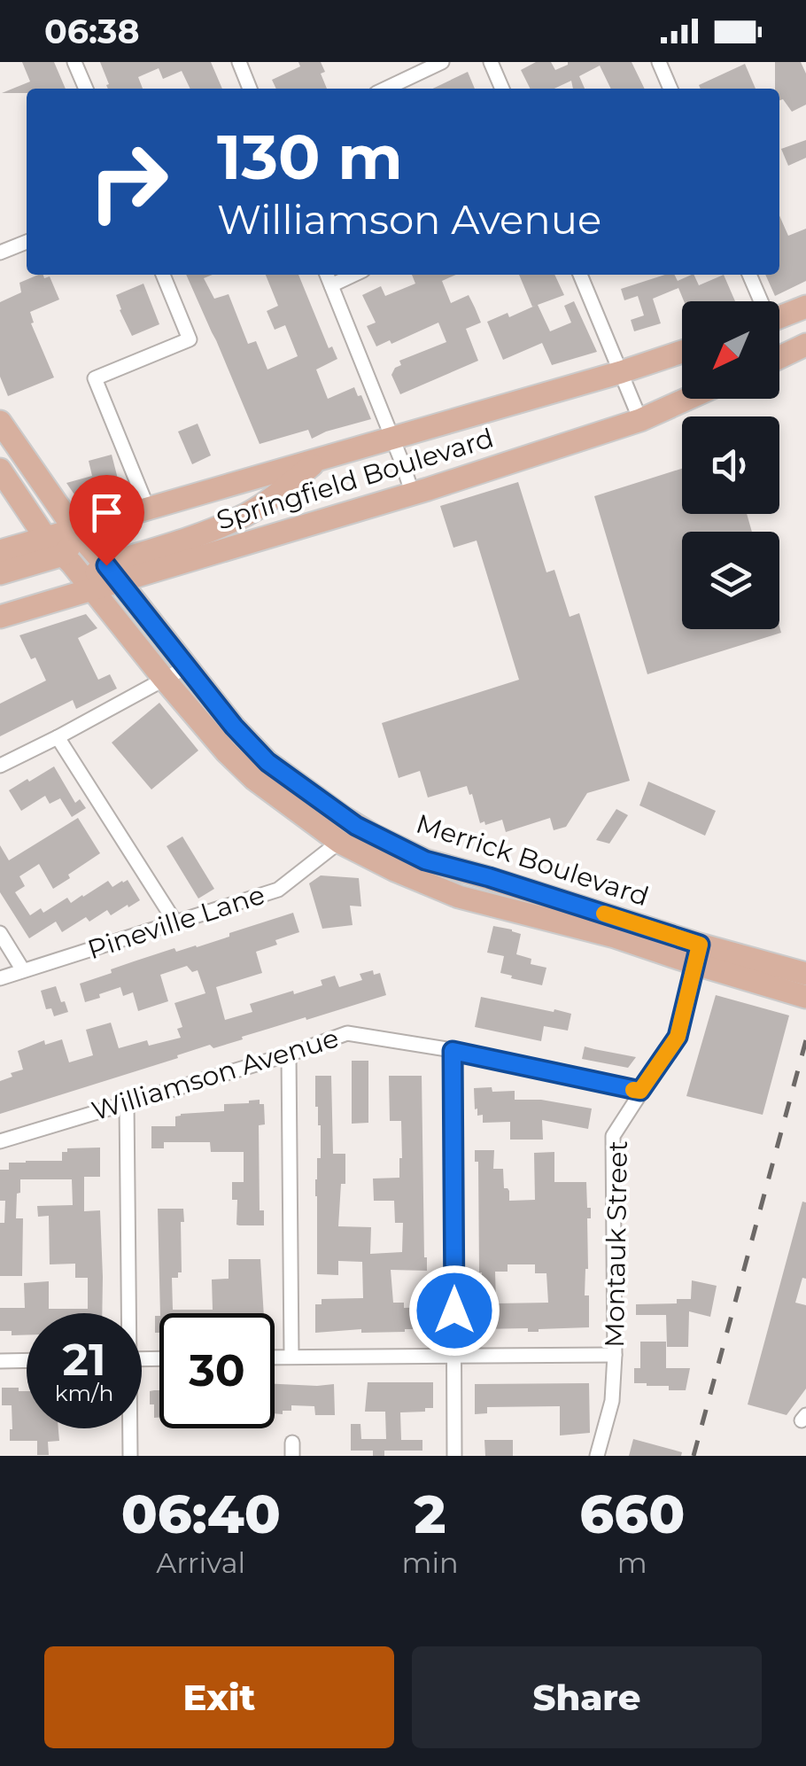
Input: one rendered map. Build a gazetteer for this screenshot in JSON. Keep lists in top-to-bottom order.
{
  "streets": {
    "main road": ["Springfield Boulevard", "Merrick Boulevard"],
    "street": ["Pineville Lane", "Williamson Avenue", "Montauk Street"]
  },
  "crossings": [
    ["Springfield Boulevard", "Merrick Boulevard"],
    ["Merrick Boulevard", "Pineville Lane"],
    ["Merrick Boulevard", "Montauk Street"],
    ["Williamson Avenue", "Montauk Street"]
  ],
  "north": "bottom left",
  "page": {
    "status": "06:38",
    "turn": ["130 m", "Williamson Avenue"],
    "speed": "21 km/h",
    "limit": "30",
    "eta": [
      "06:40",
      "Arrival",
      "2",
      "min",
      "660",
      "m"
    ],
    "buttons": ["Exit", "Share"]
  }
}
